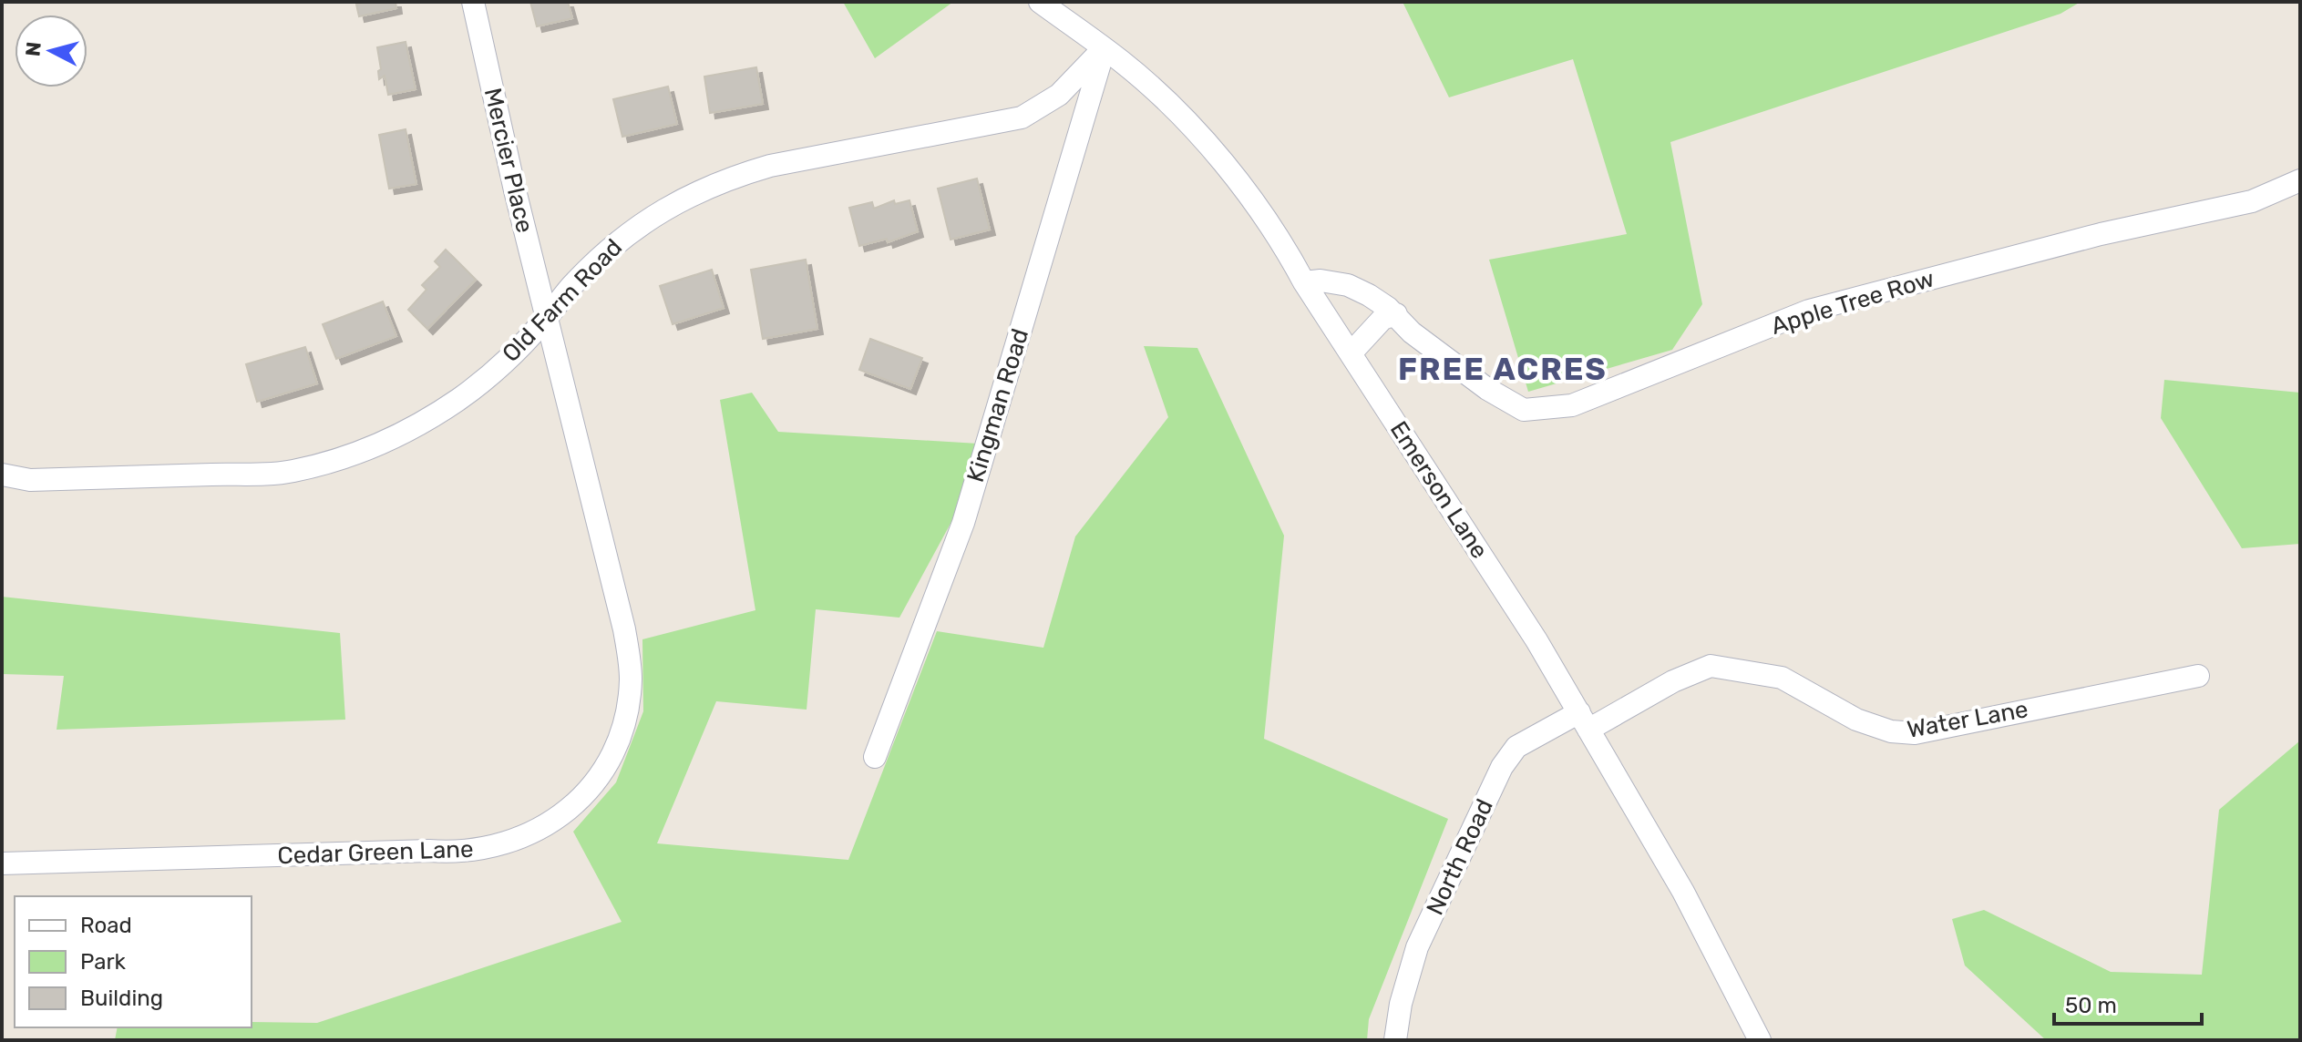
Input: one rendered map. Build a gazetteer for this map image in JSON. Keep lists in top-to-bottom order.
{
  "streets": {
    "street": [
      "Mercier Place",
      "Old Farm Road",
      "Apple Tree Row",
      "Kingman Road",
      "Emerson Lane",
      "Water Lane",
      "Cedar Green Lane",
      "North Road"
    ]
  },
  "crossings": [
    ["Mercier Place", "Old Farm Road"],
    ["Mercier Place", "Cedar Green Lane"],
    ["Old Farm Road", "Kingman Road"],
    ["Old Farm Road", "Emerson Lane"],
    ["Old Farm Road", "Cedar Green Lane"],
    ["Apple Tree Row", "Emerson Lane"],
    ["Kingman Road", "Emerson Lane"],
    ["Emerson Lane", "Water Lane"],
    ["Emerson Lane", "North Road"],
    ["Water Lane", "North Road"]
  ],
  "districts": ["FREE ACRES"],
  "legend": ["Road", "Park", "Building"],
  "scale_bar": "50 m",
  "north": "left"
}
